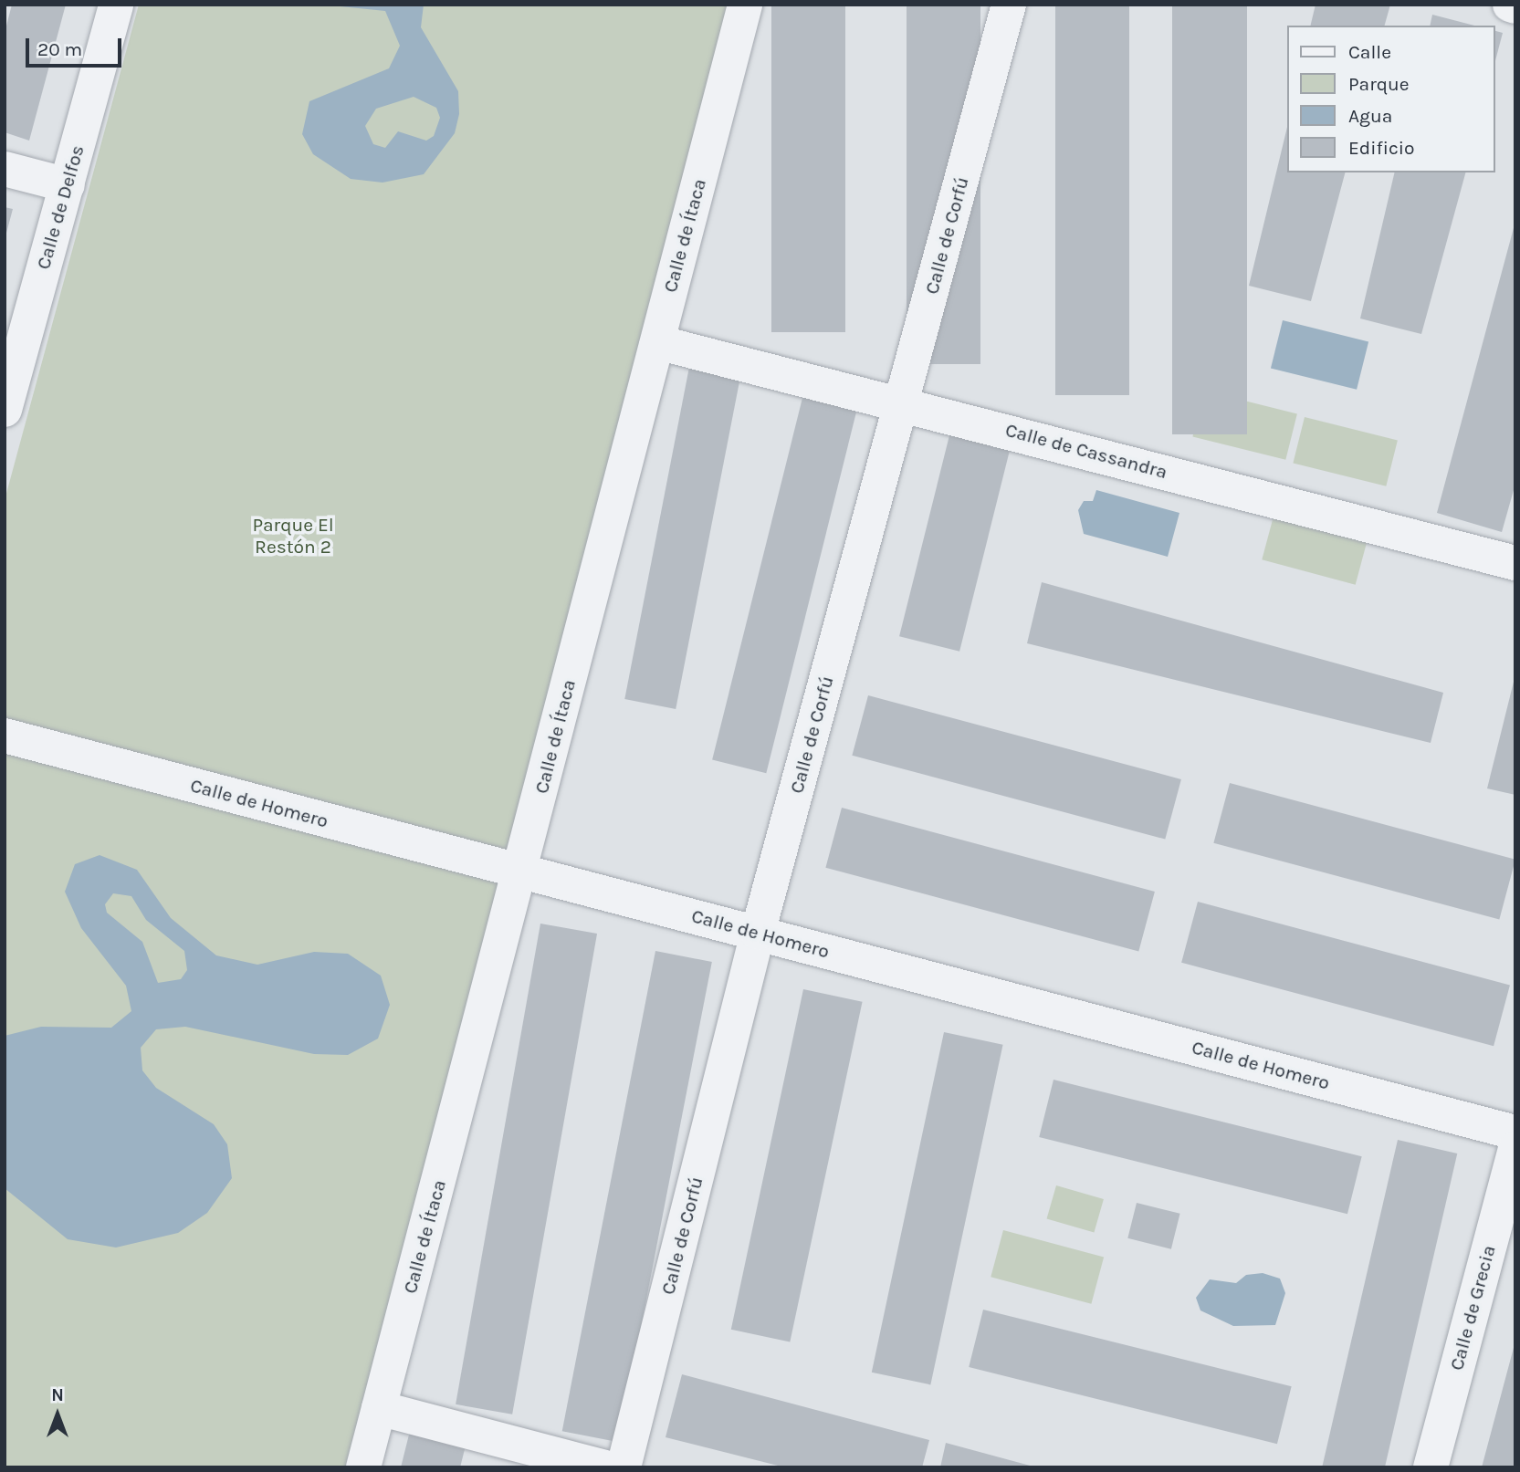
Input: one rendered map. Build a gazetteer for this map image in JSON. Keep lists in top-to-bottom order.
{
  "streets": {
    "street": [
      "Calle de Delfos",
      "Calle de Ítaca",
      "Calle de Corfú",
      "Calle de Cassandra",
      "Calle de Homero",
      "Calle de Grecia"
    ]
  },
  "crossings": [
    ["Calle de Ítaca", "Calle de Cassandra"],
    ["Calle de Ítaca", "Calle de Homero"],
    ["Calle de Corfú", "Calle de Cassandra"],
    ["Calle de Corfú", "Calle de Homero"]
  ],
  "parks": ["Parque El Restón 2"],
  "legend": [
    "Calle",
    "Parque",
    "Agua",
    "Edificio"
  ],
  "scale_bar": "20 m",
  "north": "top"
}
